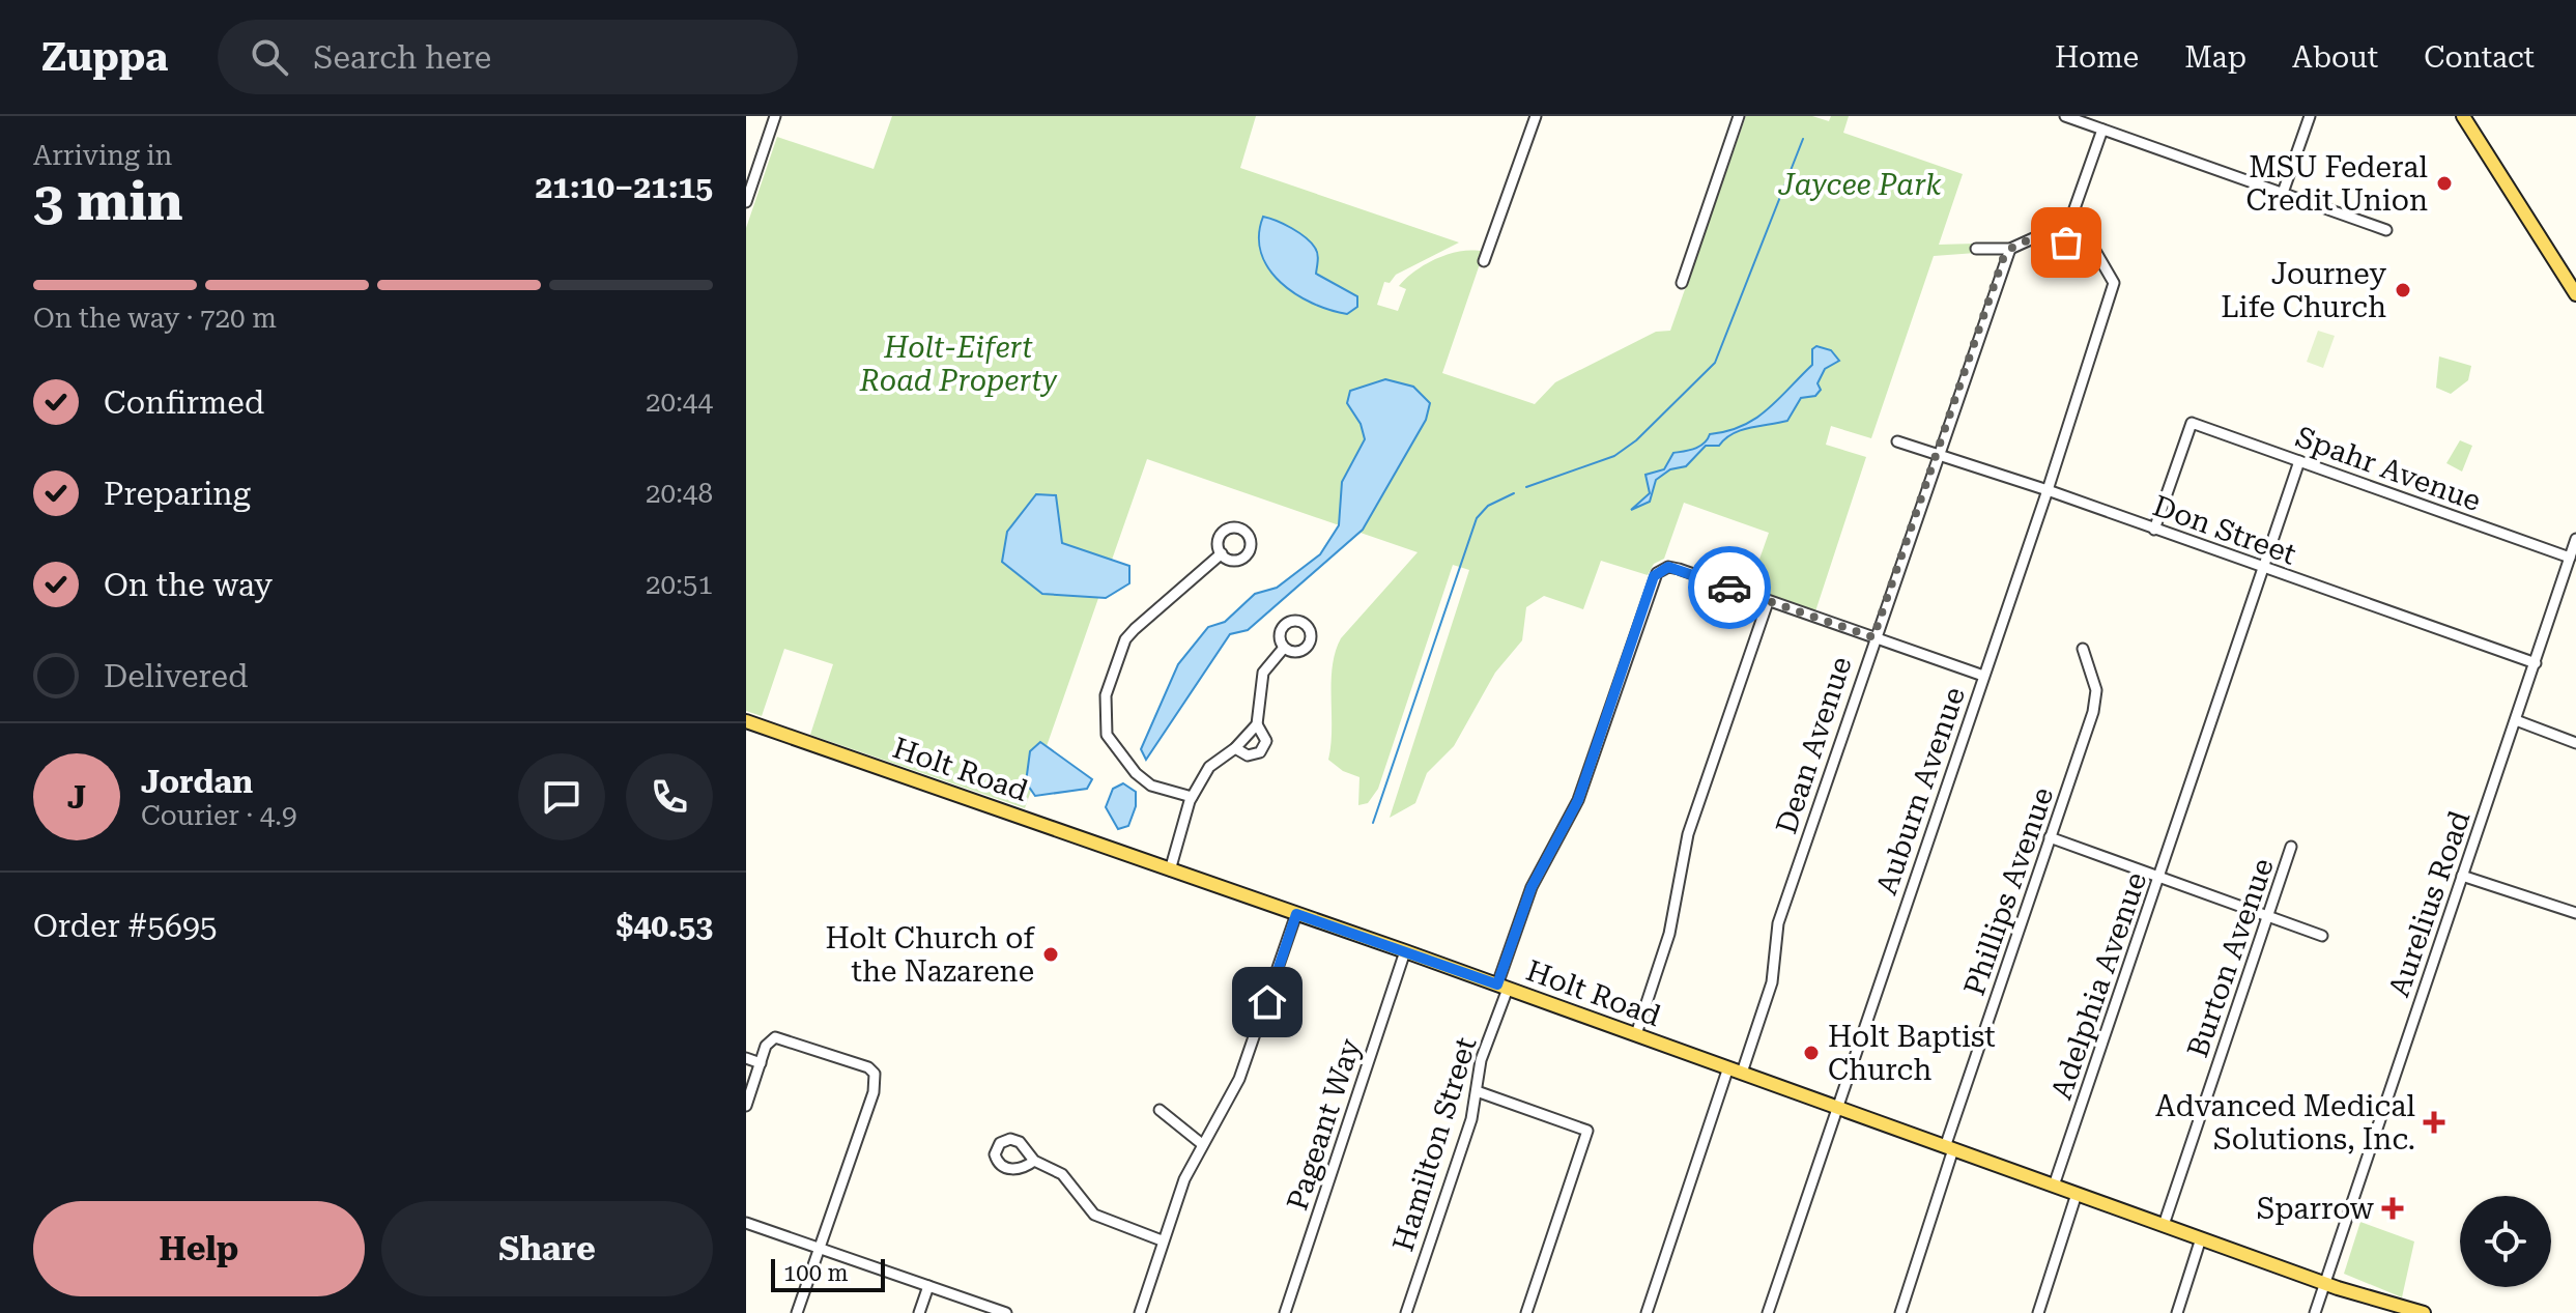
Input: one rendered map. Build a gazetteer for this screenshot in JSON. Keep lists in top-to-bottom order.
{
  "streets": {
    "main road": ["Holt Road"],
    "street": [
      "Spahr Avenue",
      "Don Street",
      "Dean Avenue",
      "Auburn Avenue",
      "Phillips Avenue",
      "Aurelius Road",
      "Burton Avenue",
      "Adelphia Avenue",
      "Pageant Way",
      "Hamilton Street"
    ]
  },
  "crossings": [
    ["Spahr Avenue", "Don Street"],
    ["Spahr Avenue", "Aurelius Road"],
    ["Don Street", "Dean Avenue"],
    ["Don Street", "Auburn Avenue"],
    ["Don Street", "Aurelius Road"],
    ["Don Street", "Adelphia Avenue"],
    ["Dean Avenue", "Holt Road"],
    ["Holt Road", "Auburn Avenue"],
    ["Holt Road", "Phillips Avenue"],
    ["Holt Road", "Aurelius Road"],
    ["Holt Road", "Burton Avenue"],
    ["Holt Road", "Adelphia Avenue"],
    ["Holt Road", "Pageant Way"],
    ["Holt Road", "Hamilton Street"]
  ],
  "parks": ["Jaycee Park", "Holt-Eifert Road Property"],
  "places": {
    "other": [
      "MSU Federal Credit Union",
      "Journey Life Church",
      "Holt Church of the Nazarene",
      "Holt Baptist Church"
    ],
    "health": ["Advanced Medical Solutions, Inc.", "Sparrow"]
  },
  "scale_bar": "100 m",
  "page": {
    "header": "Zuppa",
    "search": "Search here",
    "nav": [
      "Home",
      "Map",
      "About",
      "Contact"
    ],
    "heading": ["3 min", "Arriving in", "21:10–21:15"],
    "panel": [
      "Jordan",
      "Courier · 4.9",
      "Order #5695",
      "$40.53"
    ],
    "bar": "On the way · 720 m",
    "list": [
      ["Confirmed", "20:44"],
      ["Preparing", "20:48"],
      ["On the way", "20:51"],
      "Delivered"
    ],
    "round": "J",
    "buttons": ["Help", "Share"],
    "scale": "100 m"
  }
}
